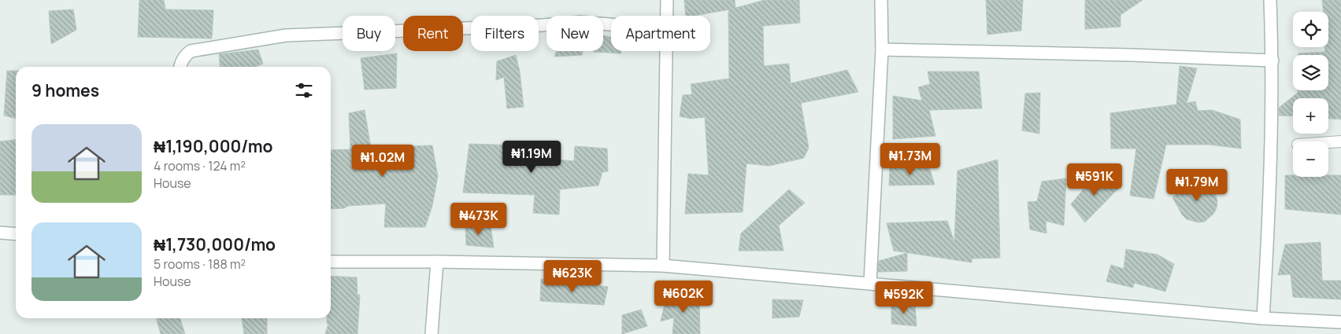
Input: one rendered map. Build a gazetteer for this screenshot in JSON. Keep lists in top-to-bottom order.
{
  "page": {
    "map_buttons": ["+", "−"],
    "chip": [
      "Buy",
      "Rent",
      "Filters",
      "New",
      "Apartment"
    ],
    "heading": "9 homes",
    "list": [
      {
        "name": "₦1,190,000/mo",
        "note": "4 rooms · 124 m² · House"
      },
      {
        "name": "₦1,730,000/mo",
        "note": "5 rooms · 188 m² · House"
      }
    ],
    "price": [
      "₦1.19M",
      "₦1.73M",
      "₦1.02M",
      "₦591K",
      "₦1.79M",
      "₦473K",
      "₦623K",
      "₦602K",
      "₦592K"
    ]
  }
}
